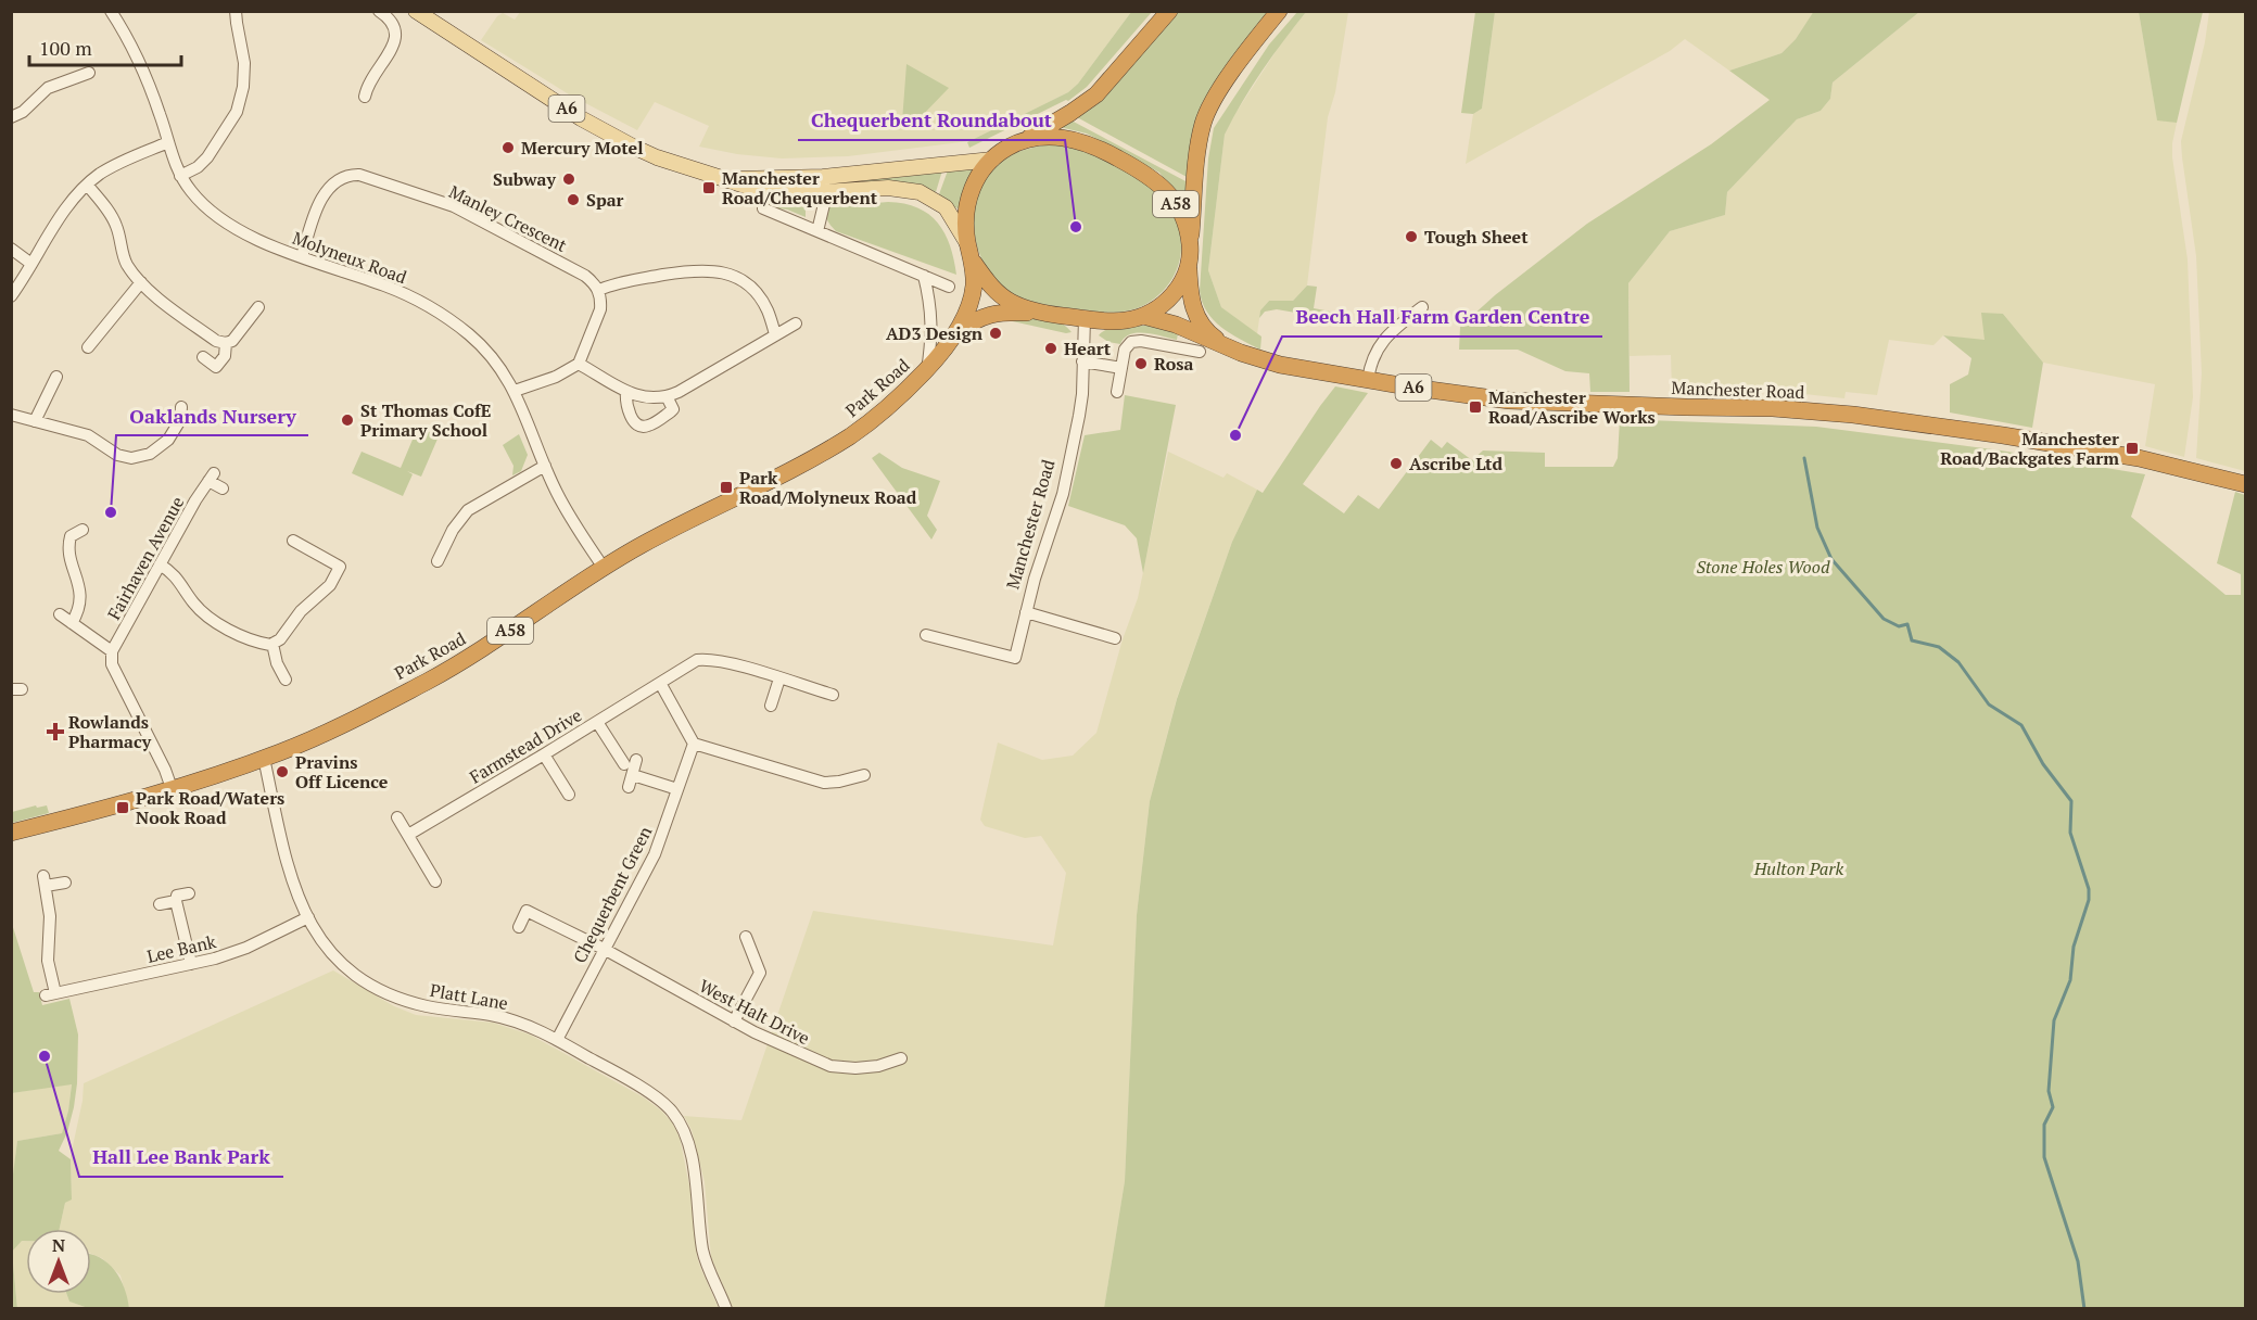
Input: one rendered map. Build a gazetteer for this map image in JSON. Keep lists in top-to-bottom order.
{
  "streets": {
    "highway": [
      "A6",
      "A58",
      "Park Road",
      "Manchester Road"
    ],
    "street": [
      "Manley Crescent",
      "Molyneux Road",
      "Fairhaven Avenue",
      "Farmstead Drive",
      "Chequerbent Green",
      "Lee Bank",
      "Platt Lane",
      "West Halt Drive"
    ]
  },
  "crossings": [
    ["A6", "A58"],
    ["A6", "Park Road"],
    ["A6", "Manchester Road"],
    ["A58", "Park Road"],
    ["A58", "Manchester Road"],
    ["Manley Crescent", "Molyneux Road"],
    ["Molyneux Road", "Park Road"],
    ["Park Road", "Manchester Road"],
    ["Park Road", "Platt Lane"],
    ["Chequerbent Green", "Platt Lane"],
    ["Chequerbent Green", "West Halt Drive"],
    ["Lee Bank", "Platt Lane"]
  ],
  "parks": ["Stone Holes Wood", "Hulton Park"],
  "places": {
    "other": [
      "Mercury Motel",
      "Subway",
      "Spar",
      "Chequerbent Roundabout",
      "Tough Sheet",
      "AD3 Design",
      "Heart",
      "Rosa",
      "St Thomas CofE Primary School",
      "Beech Hall Farm Garden Centre",
      "Ascribe Ltd",
      "Oaklands Nursery",
      "Pravins Off Licence",
      "Hall Lee Bank Park"
    ],
    "transit": [
      "Manchester Road/Chequerbent",
      "Manchester Road/Ascribe Works",
      "Manchester Road/Backgates Farm",
      "Park Road/Molyneux Road",
      "Park Road/Waters Nook Road"
    ],
    "health": ["Rowlands Pharmacy"]
  },
  "scale_bar": "100 m",
  "north": "top"
}
